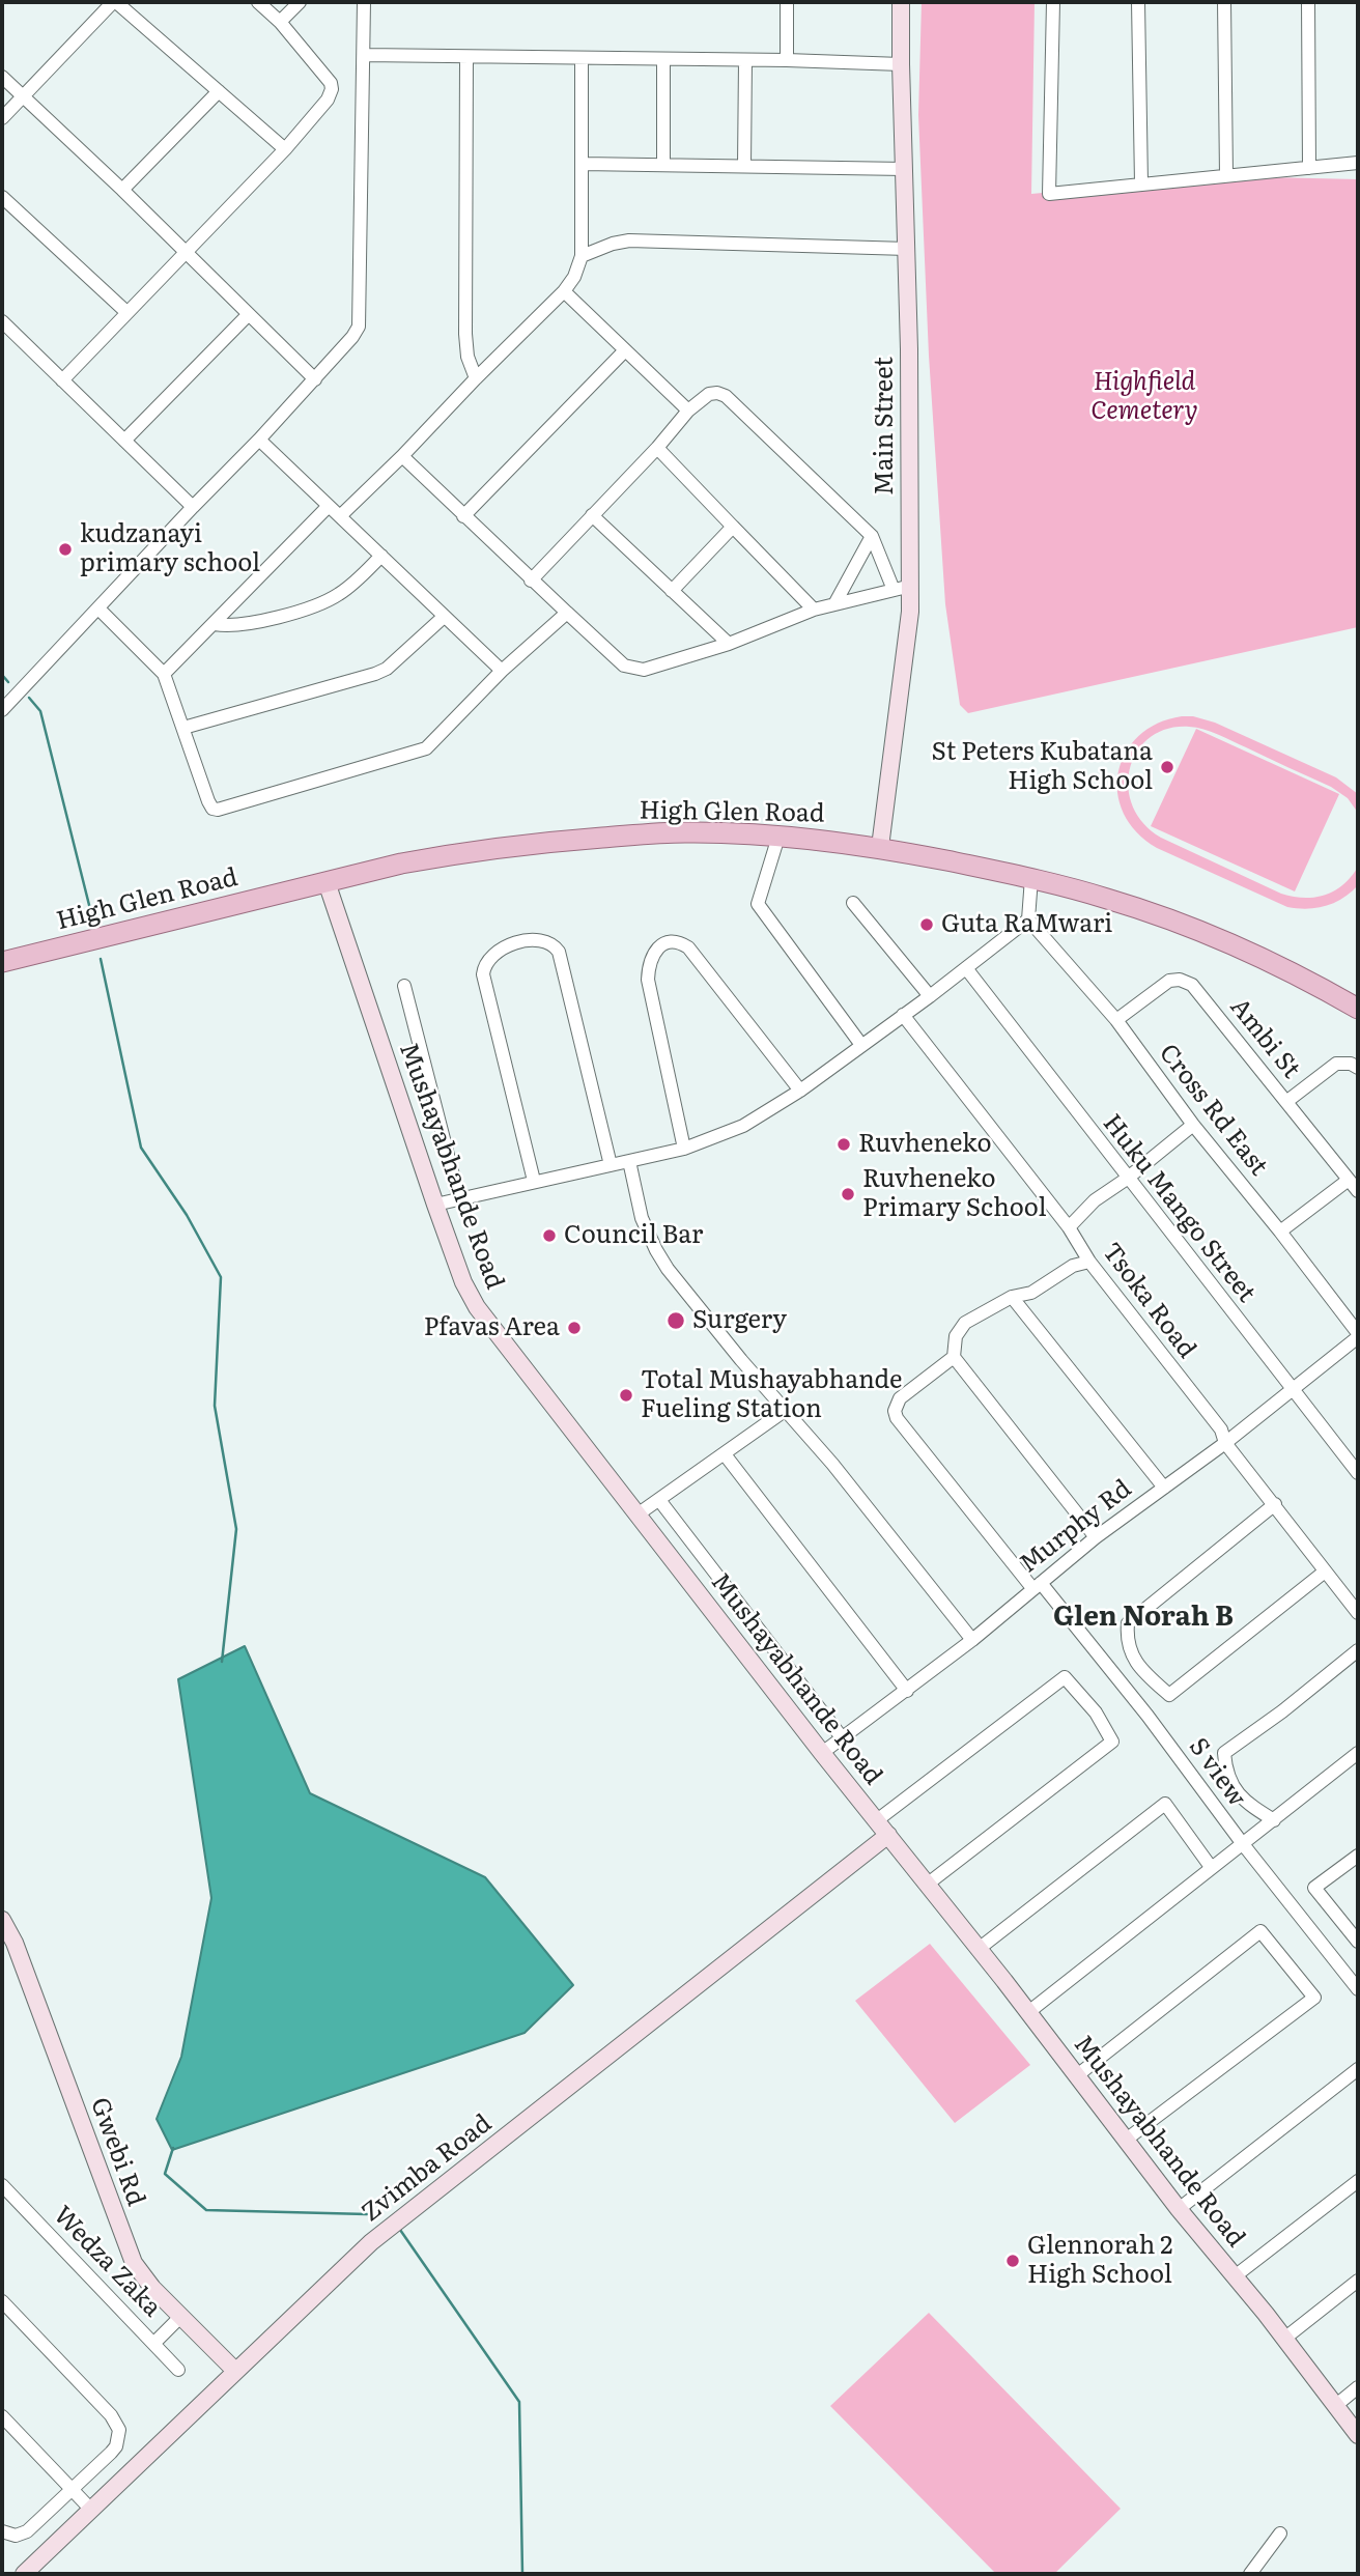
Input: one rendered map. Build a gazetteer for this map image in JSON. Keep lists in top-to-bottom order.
{
  "streets": {
    "main road": ["High Glen Road"],
    "street": [
      "Main Street",
      "Ambi St",
      "Cross Rd East",
      "Mushayabhande Road",
      "Huku Mango Street",
      "Tsoka Road",
      "Murphy Rd",
      "S view",
      "Gwebi Rd",
      "Zvimba Road",
      "Wedza Zaka"
    ]
  },
  "crossings": [
    ["Main Street", "High Glen Road"],
    ["High Glen Road", "Mushayabhande Road"],
    ["Ambi St", "Cross Rd East"],
    ["Cross Rd East", "Murphy Rd"],
    ["Mushayabhande Road", "Murphy Rd"],
    ["Mushayabhande Road", "Zvimba Road"],
    ["Huku Mango Street", "Murphy Rd"],
    ["Tsoka Road", "Murphy Rd"],
    ["Murphy Rd", "S view"],
    ["Gwebi Rd", "Zvimba Road"]
  ],
  "districts": ["Glen Norah B"],
  "parks": ["Highfield Cemetery"],
  "places": [
    "kudzanayi primary school",
    "St Peters Kubatana High School",
    "Guta RaMwari",
    "Ruvheneko",
    "Ruvheneko Primary School",
    "Council Bar",
    "Surgery",
    "Pfavas Area",
    "Total Mushayabhande Fueling Station",
    "Glennorah 2 High School"
  ]
}
